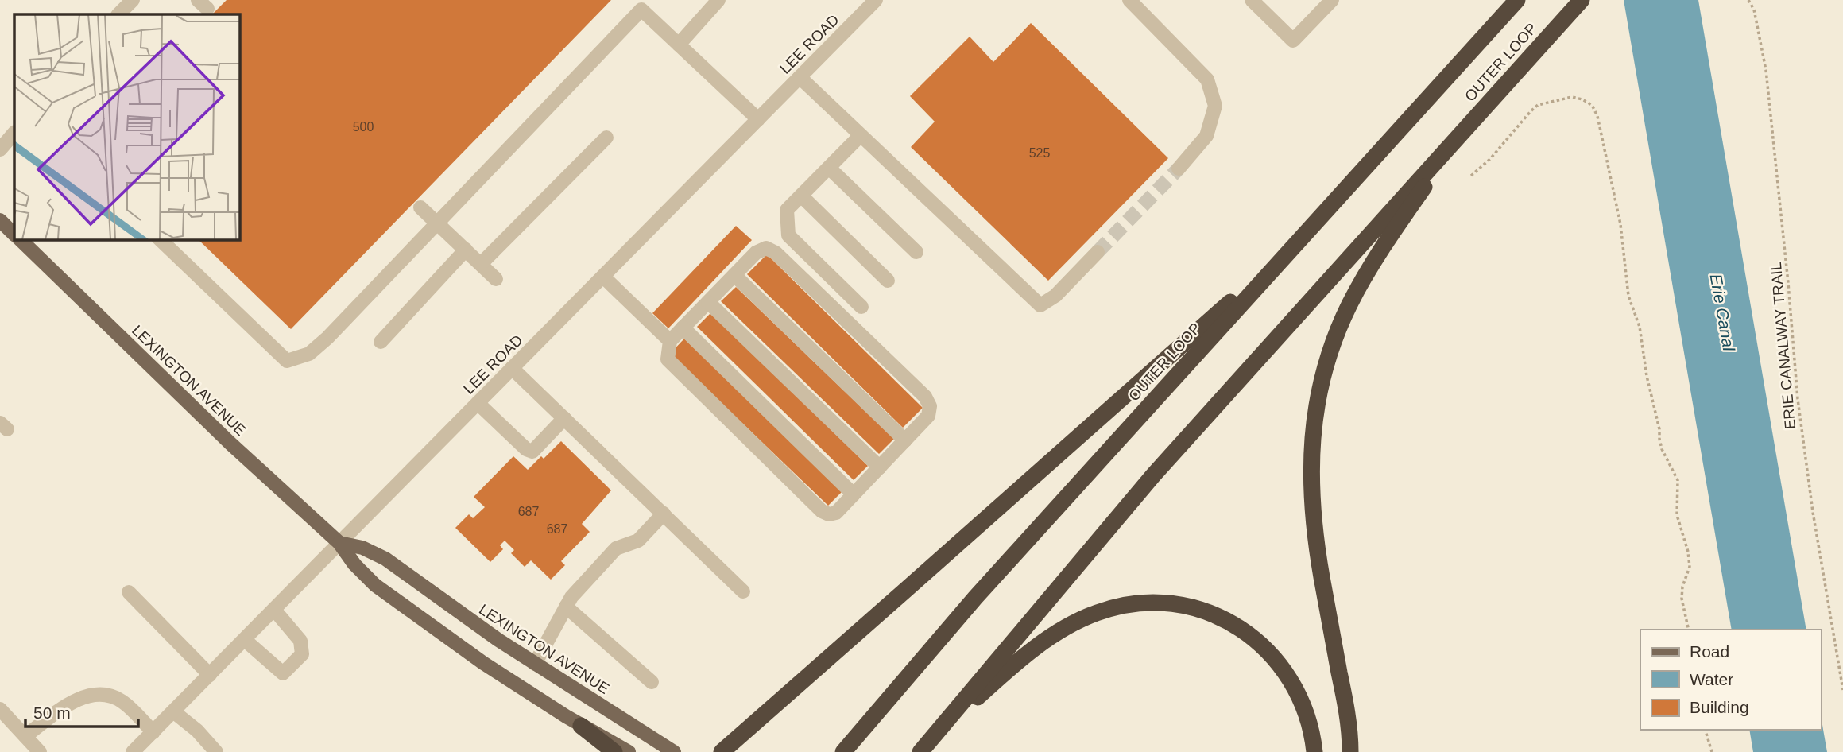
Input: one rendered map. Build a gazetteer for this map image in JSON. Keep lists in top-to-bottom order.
{
  "streets": {
    "highway": ["OUTER LOOP"],
    "main road": ["LEXINGTON AVENUE"],
    "street": ["LEE ROAD"],
    "path": ["ERIE CANALWAY TRAIL"]
  },
  "crossings": [
    ["LEE ROAD", "LEXINGTON AVENUE"]
  ],
  "water": ["Erie Canal"],
  "house_numbers": [
    "500",
    "525",
    "687",
    "687"
  ],
  "legend": ["Road", "Water", "Building"],
  "scale_bar": "50 m"
}
